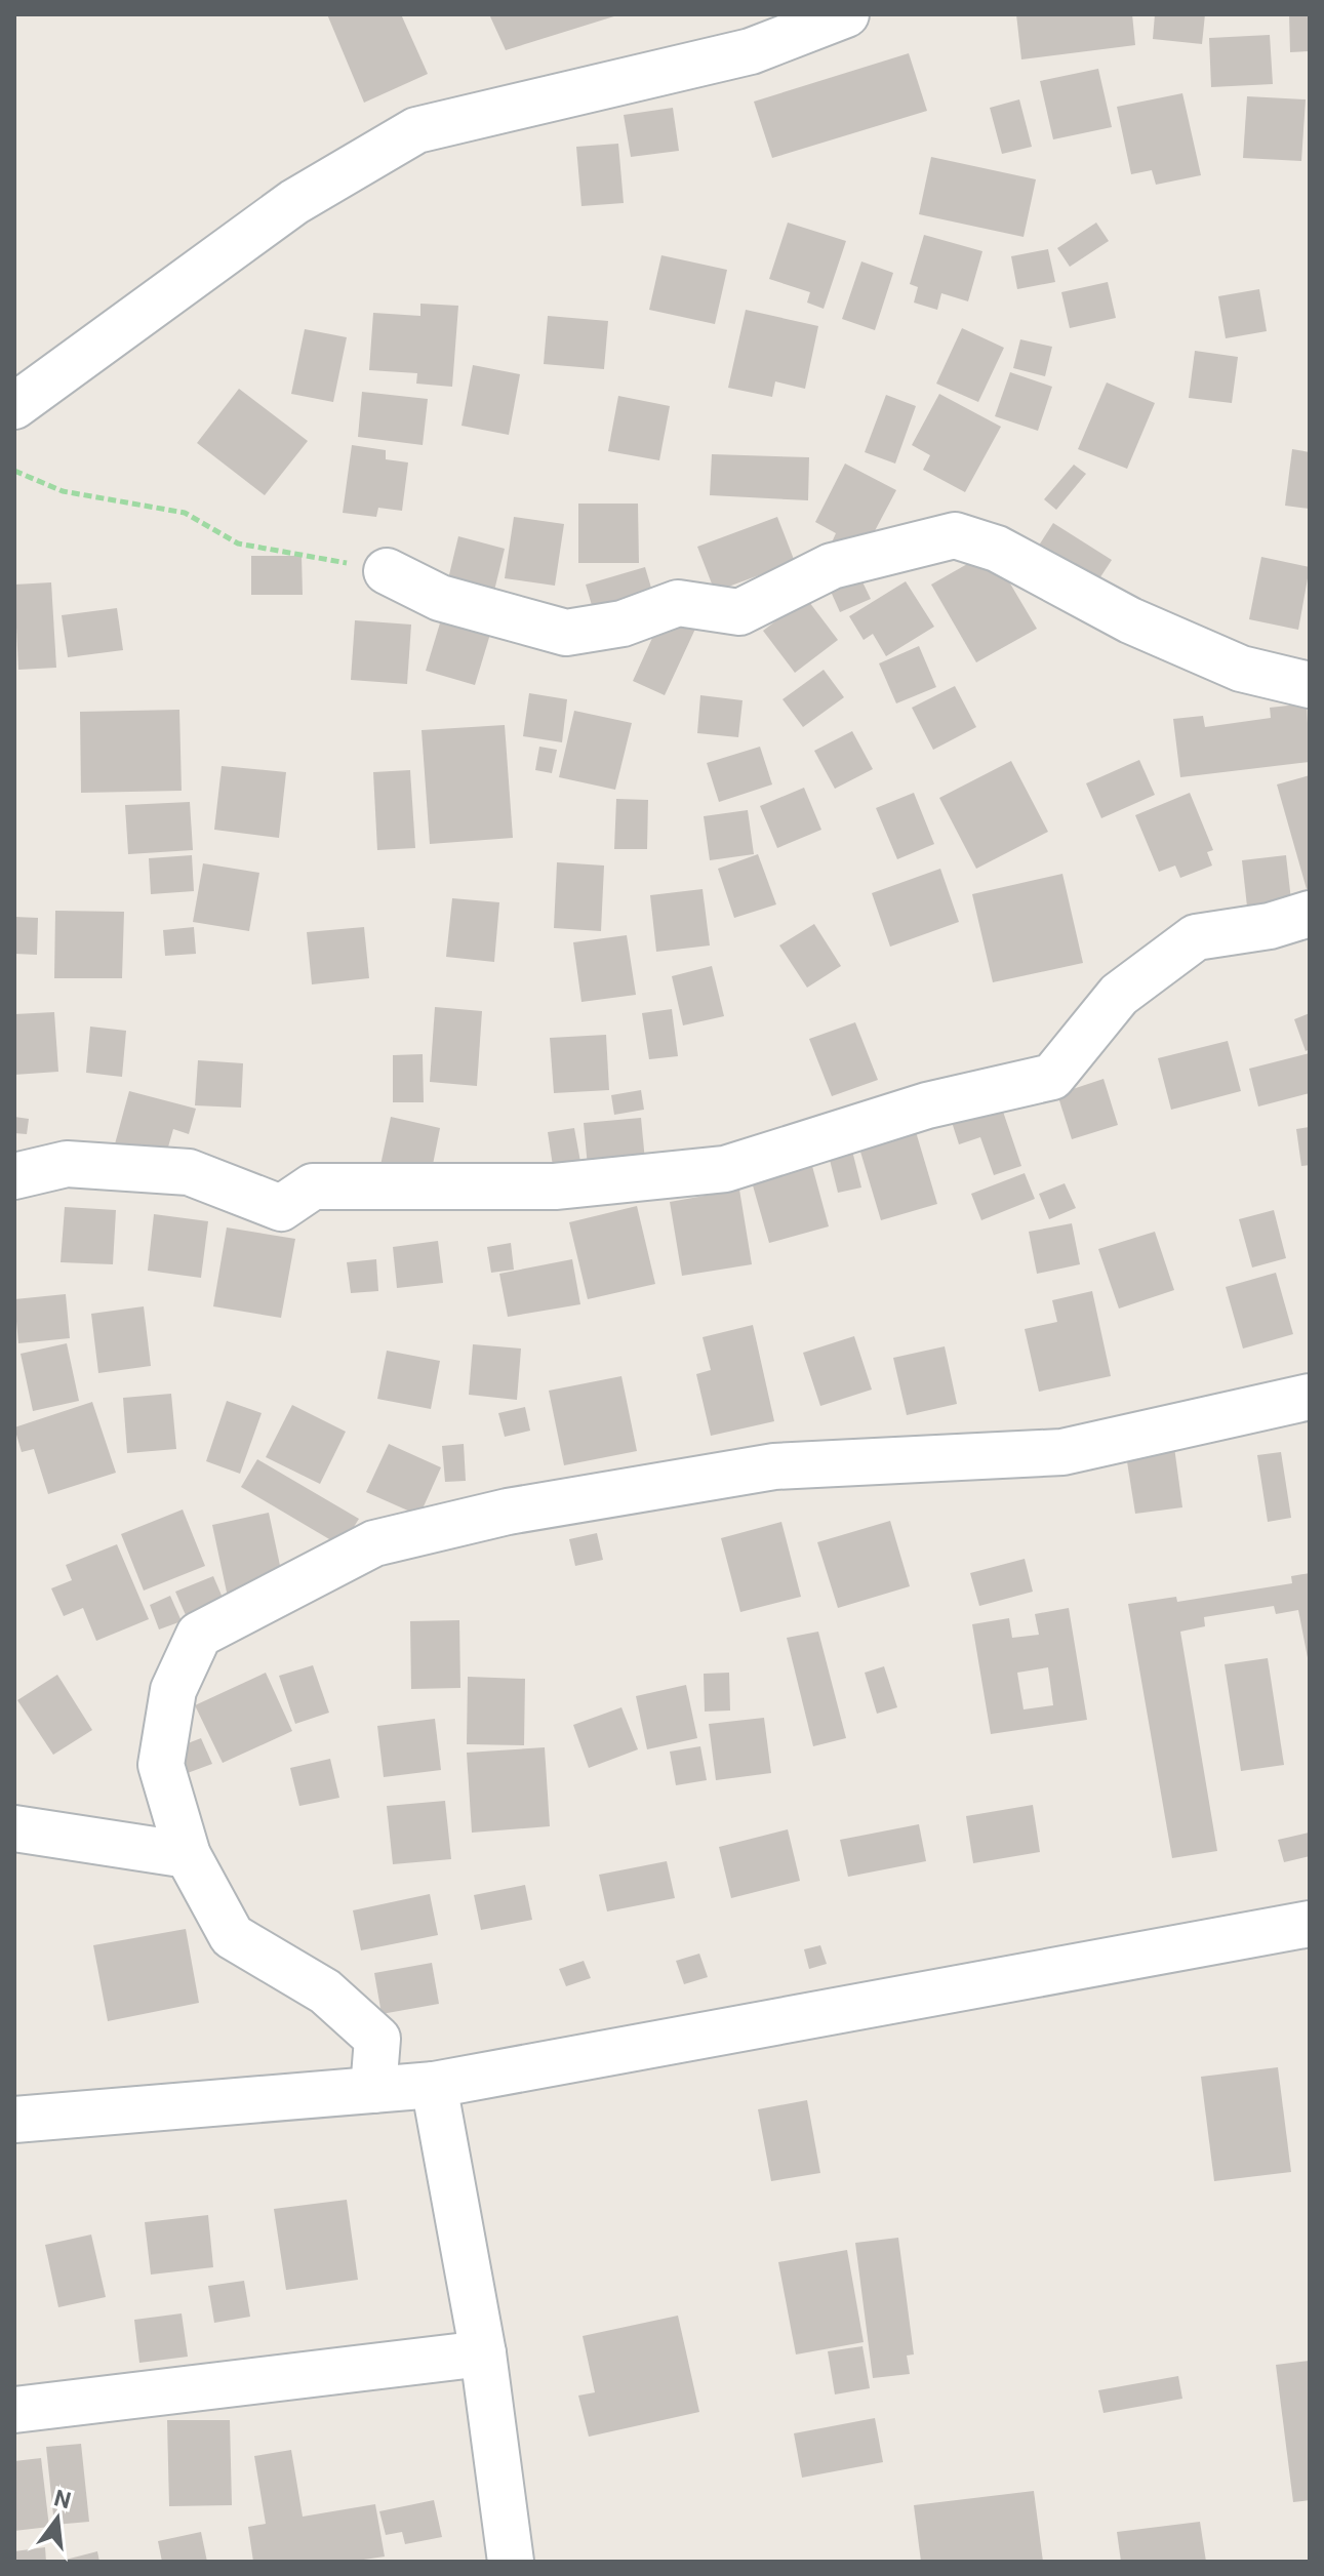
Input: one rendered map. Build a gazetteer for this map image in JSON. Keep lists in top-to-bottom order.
{
  "north": "top"
}
